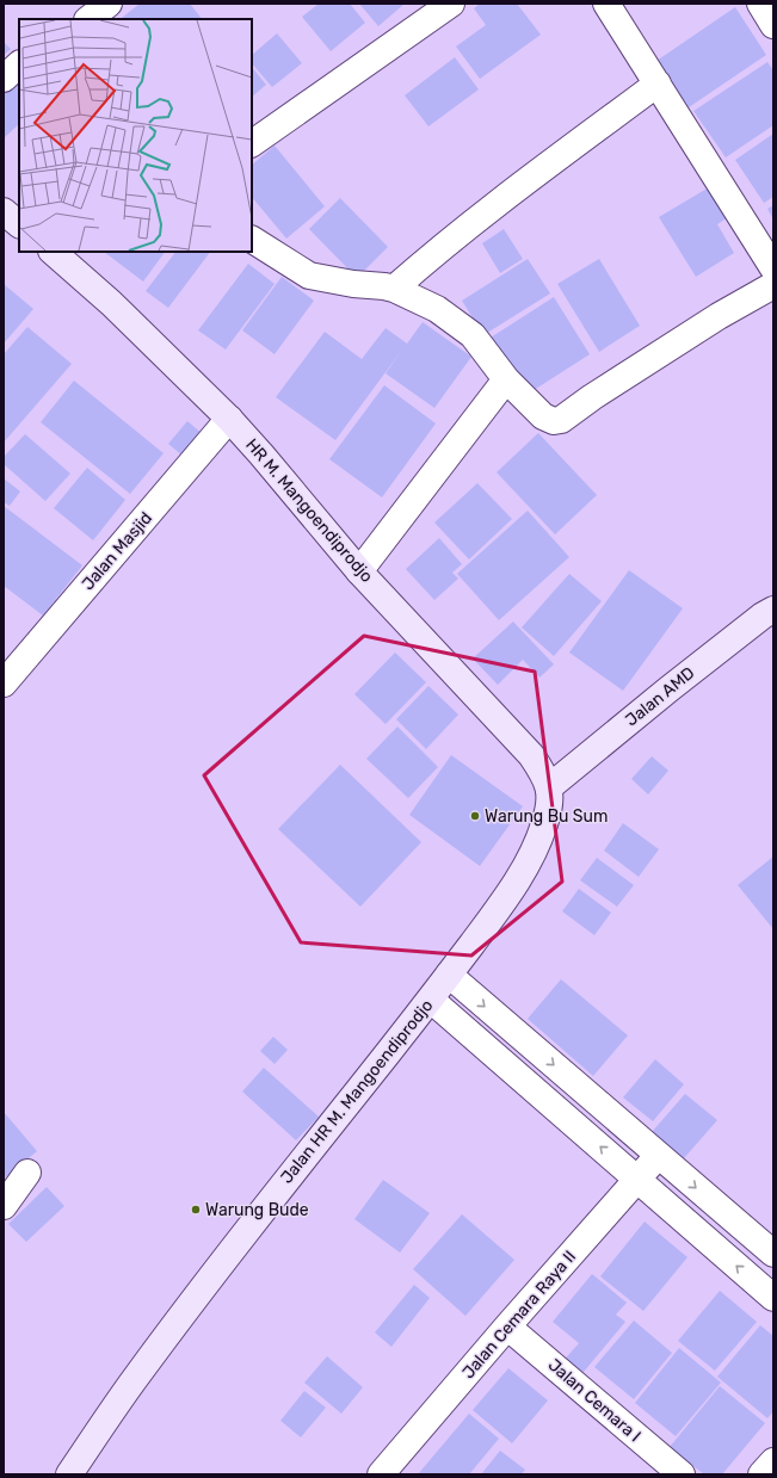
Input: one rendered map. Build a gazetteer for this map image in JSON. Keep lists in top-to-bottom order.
{
  "streets": {
    "main road": ["HR M. Mangoendiprodjo", "Jalan AMD", "Jalan HR M. Mangoendiprodjo"],
    "street": ["Jalan Masjid", "Jalan Cemara Raya II", "Jalan Cemara I"]
  },
  "crossings": [
    ["HR M. Mangoendiprodjo", "Jalan Masjid"],
    ["HR M. Mangoendiprodjo", "Jalan AMD"],
    ["HR M. Mangoendiprodjo", "Jalan HR M. Mangoendiprodjo"],
    ["Jalan AMD", "Jalan HR M. Mangoendiprodjo"],
    ["Jalan Cemara Raya II", "Jalan Cemara I"]
  ],
  "places": ["Warung Bu Sum", "Warung Bude"]
}
